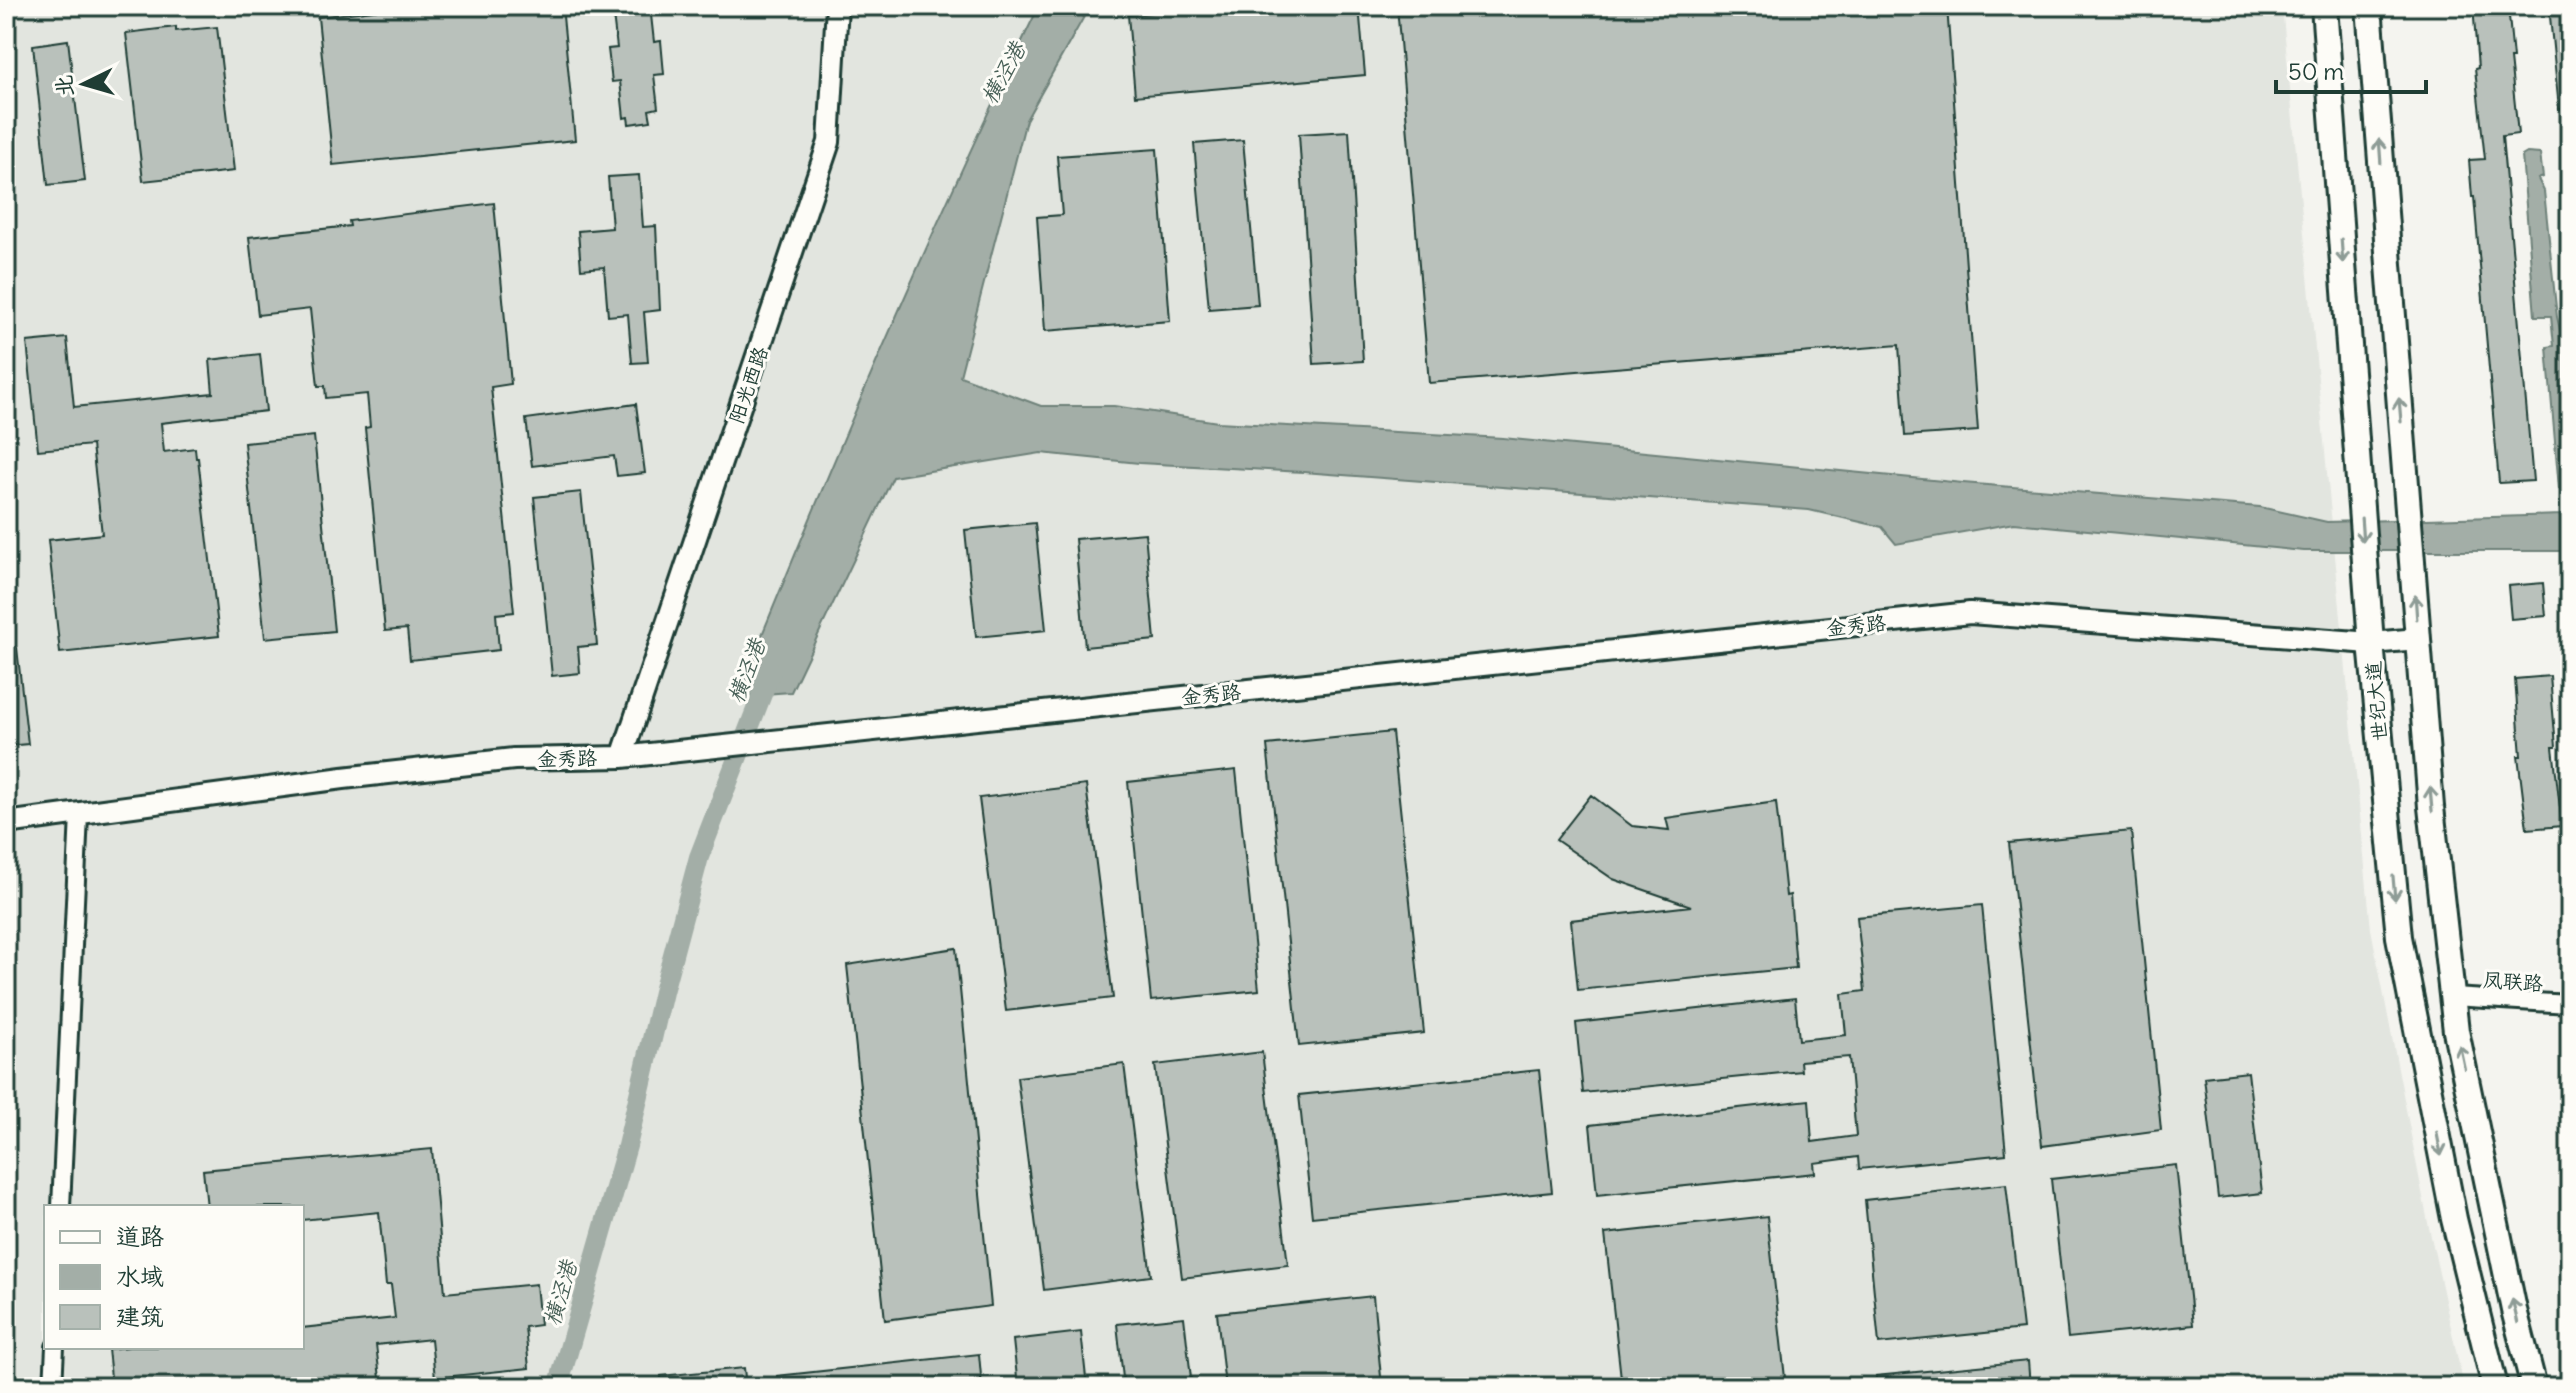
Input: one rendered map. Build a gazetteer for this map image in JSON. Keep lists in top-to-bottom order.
{
  "streets": {
    "main road": ["世纪大道"],
    "street": ["阳光西路", "金秀路", "凤联路"]
  },
  "crossings": [
    ["阳光西路", "金秀路"],
    ["金秀路", "世纪大道"]
  ],
  "water": ["横泾港"],
  "legend": ["道路", "水域", "建筑"],
  "scale_bar": "50 m",
  "north": "left"
}
